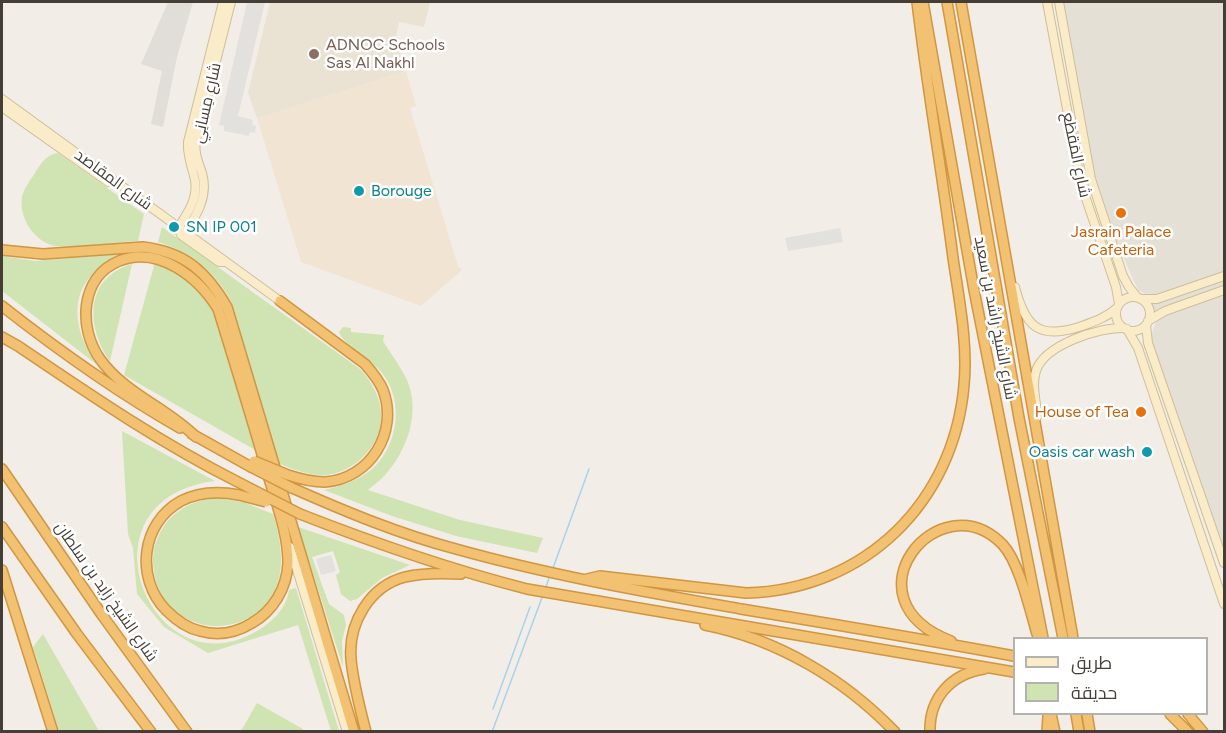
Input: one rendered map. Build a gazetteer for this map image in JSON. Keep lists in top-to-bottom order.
{
  "streets": {
    "highway": ["شارع الشيخ راشد بن سعيد", "شارع الشيخ زايد بن سلطان"],
    "street": ["شارع مِسانِي", "شارع المَقطَع", "شارع المقاصد"]
  },
  "crossings": [
    ["شارع مِسانِي", "شارع المقاصد"]
  ],
  "places": [
    "ADNOC Schools Sas Al Nakhl",
    "Borouge",
    "Jasrain Palace Cafeteria",
    "SN IP 001",
    "House of Tea",
    "Oasis car wash"
  ],
  "legend": ["طريق", "حديقة"]
}
